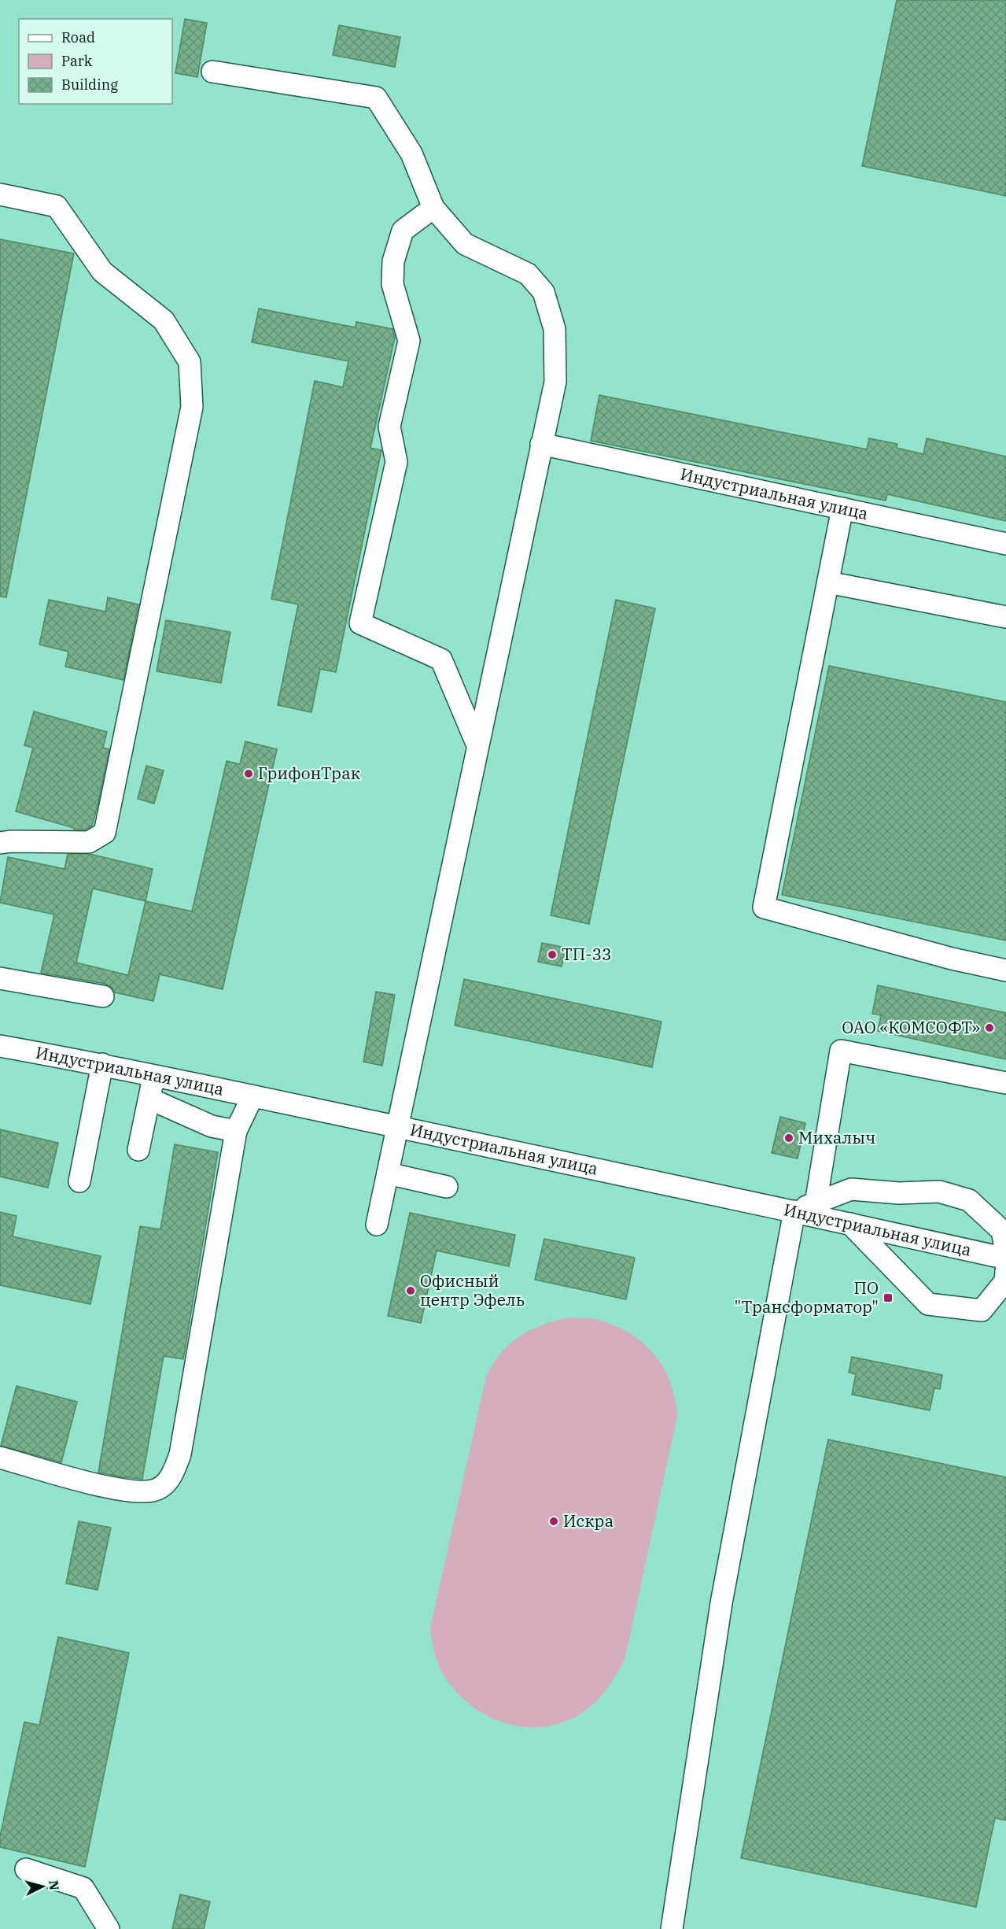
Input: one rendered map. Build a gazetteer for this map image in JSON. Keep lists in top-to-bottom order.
{
  "streets": {
    "street": ["Индустриальная улица"]
  },
  "places": {
    "other": [
      "ГрифонТрак",
      "ТП-33",
      "ОАО «КОМСОФТ»",
      "Михалыч",
      "Офисный центр Эфель",
      "Искра"
    ],
    "transit": ["ПО \"Трансформатор\""]
  },
  "legend": ["Road", "Park", "Building"],
  "north": "right"
}
